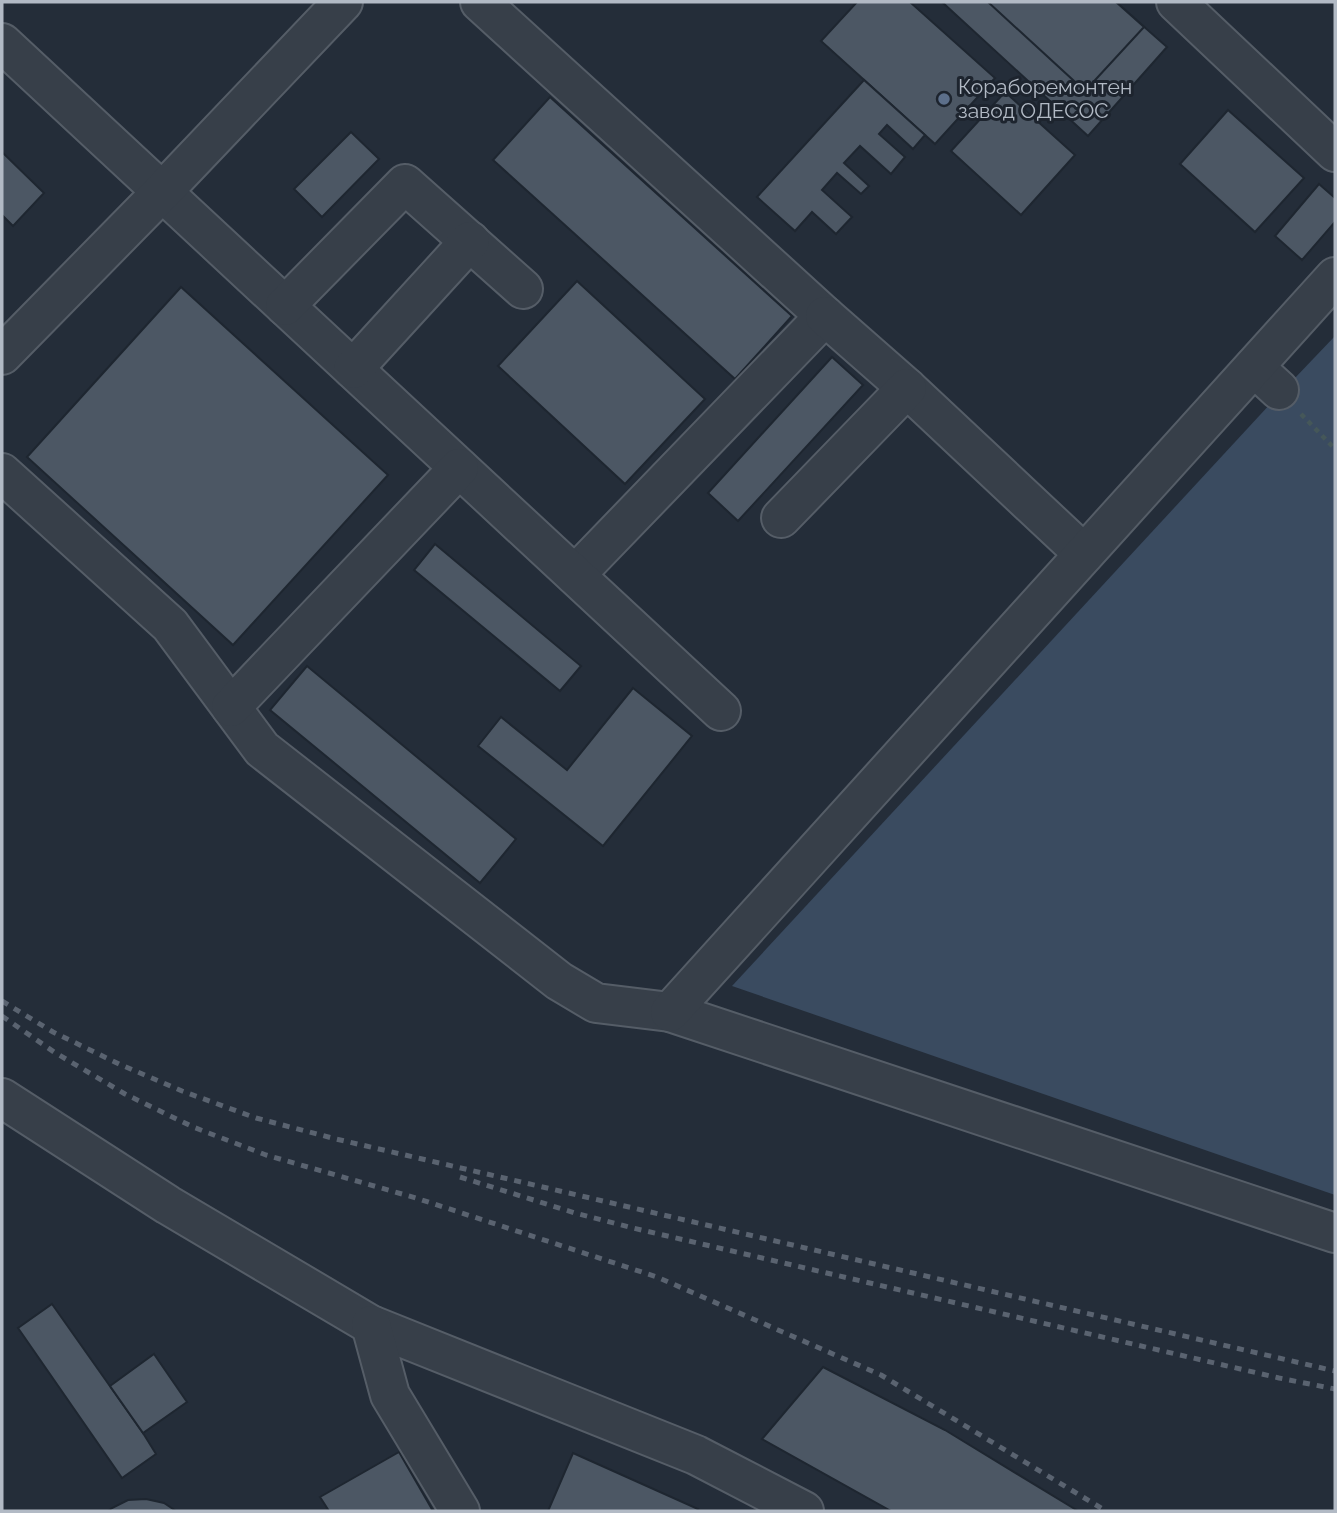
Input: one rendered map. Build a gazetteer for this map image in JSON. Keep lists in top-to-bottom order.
{
  "places": ["Кораборемонтен завод ОДЕСОС"]
}
